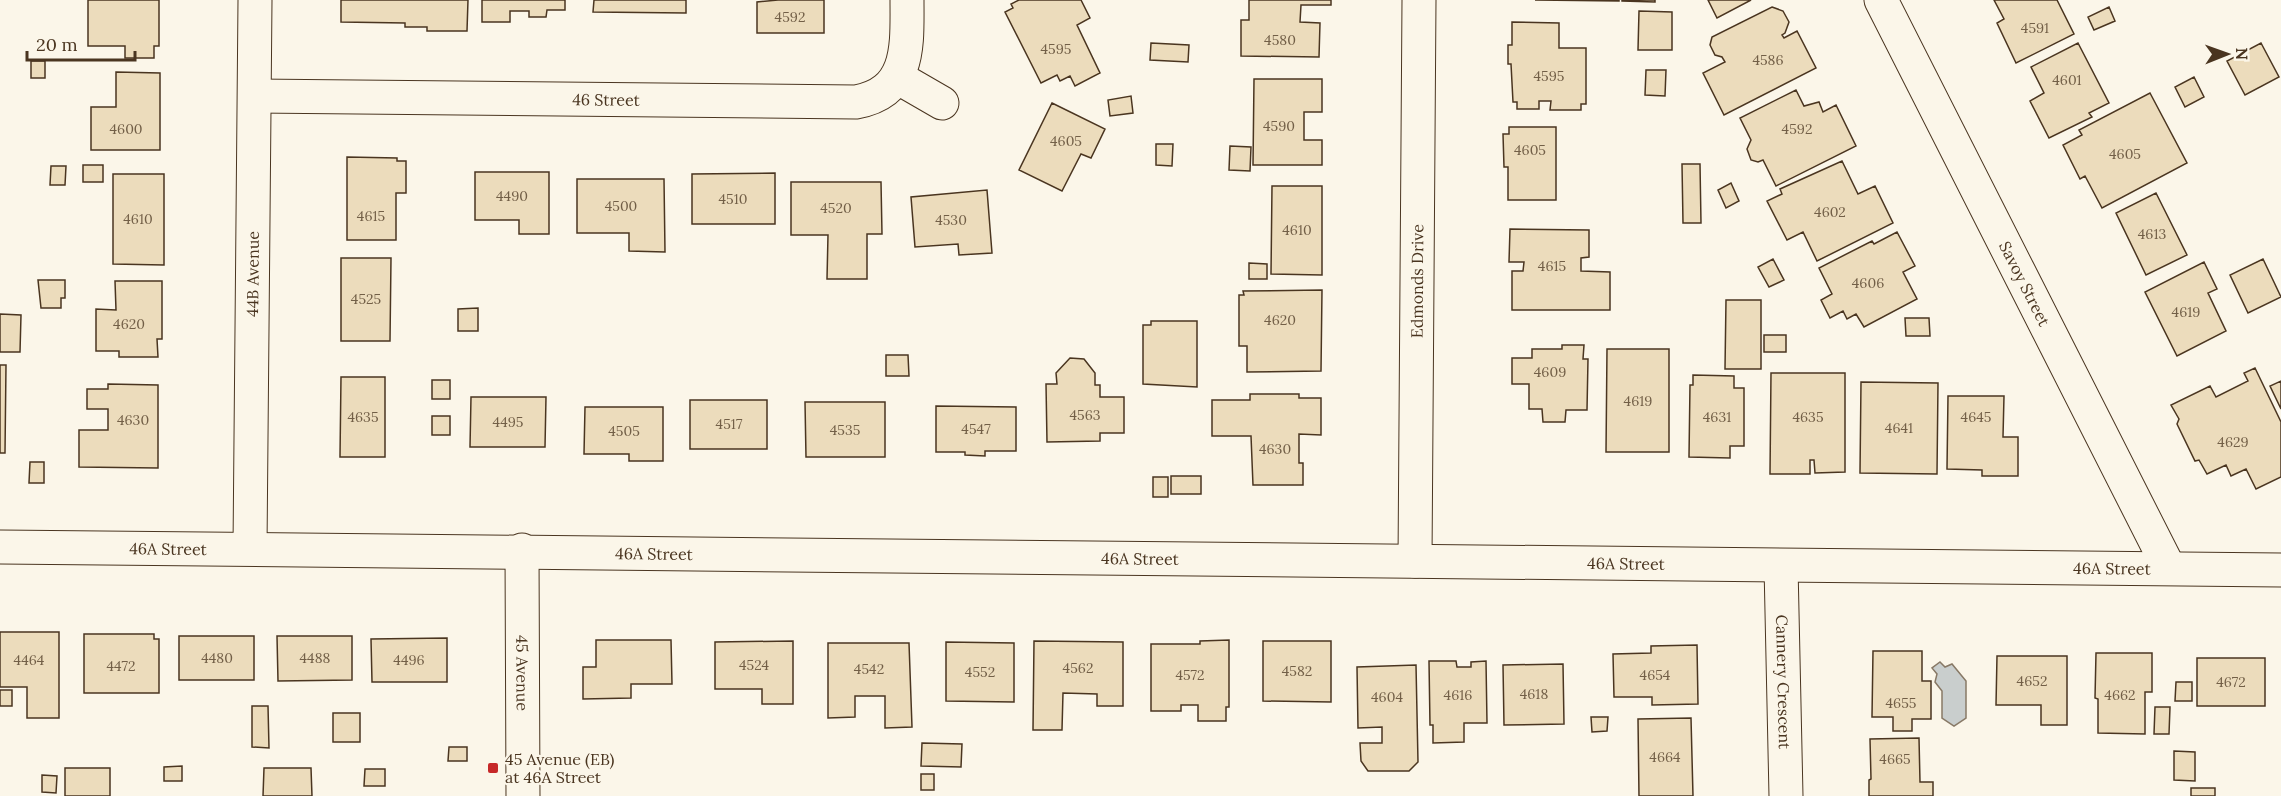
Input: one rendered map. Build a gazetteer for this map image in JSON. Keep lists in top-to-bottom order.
{
  "streets": {
    "street": [
      "46 Street",
      "44B Avenue",
      "Edmonds Drive",
      "Savoy Street",
      "46A Street",
      "45 Avenue",
      "Cannery Crescent"
    ]
  },
  "crossings": [
    ["46 Street", "44B Avenue"],
    ["44B Avenue", "46A Street"],
    ["Edmonds Drive", "46A Street"],
    ["Savoy Street", "46A Street"],
    ["46A Street", "45 Avenue"],
    ["46A Street", "Cannery Crescent"]
  ],
  "places": {
    "transit": ["45 Avenue (EB) at 46A Street"]
  },
  "house_numbers": [
    "4592",
    "4591",
    "4580",
    "4595",
    "4586",
    "4595",
    "4601",
    "4590",
    "4600",
    "4592",
    "4605",
    "4605",
    "4605",
    "4490",
    "4510",
    "4500",
    "4520",
    "4602",
    "4615",
    "4610",
    "4530",
    "4610",
    "4613",
    "4615",
    "4606",
    "4525",
    "4619",
    "4620",
    "4620",
    "4609",
    "4619",
    "4563",
    "4635",
    "4631",
    "4635",
    "4645",
    "4630",
    "4495",
    "4517",
    "4641",
    "4547",
    "4535",
    "4505",
    "4629",
    "4630",
    "4480",
    "4488",
    "4464",
    "4496",
    "4524",
    "4472",
    "4562",
    "4542",
    "4582",
    "4552",
    "4572",
    "4654",
    "4652",
    "4672",
    "4618",
    "4616",
    "4662",
    "4604",
    "4655",
    "4664",
    "4665"
  ],
  "scale_bar": "20 m",
  "north": "right"
}
